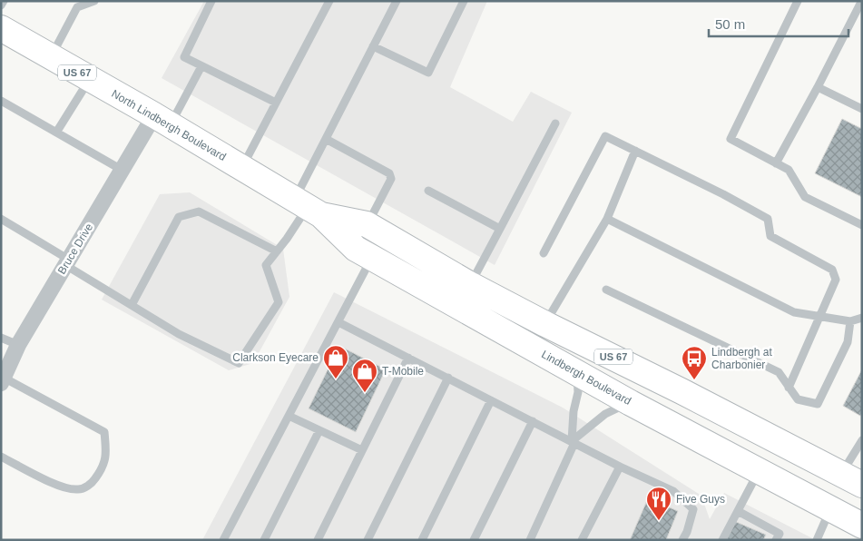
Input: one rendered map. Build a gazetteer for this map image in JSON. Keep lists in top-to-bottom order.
{
  "streets": {
    "main road": ["US 67", "North Lindbergh Boulevard", "Lindbergh Boulevard"],
    "street": ["Bruce Drive"]
  },
  "crossings": [
    ["North Lindbergh Boulevard", "Bruce Drive"],
    ["North Lindbergh Boulevard", "Lindbergh Boulevard"]
  ],
  "places": {
    "shop": ["Clarkson Eyecare", "T-Mobile"],
    "bus stop": ["Lindbergh at Charbonier"],
    "restaurant": ["Five Guys"]
  },
  "scale_bar": "50 m"
}
